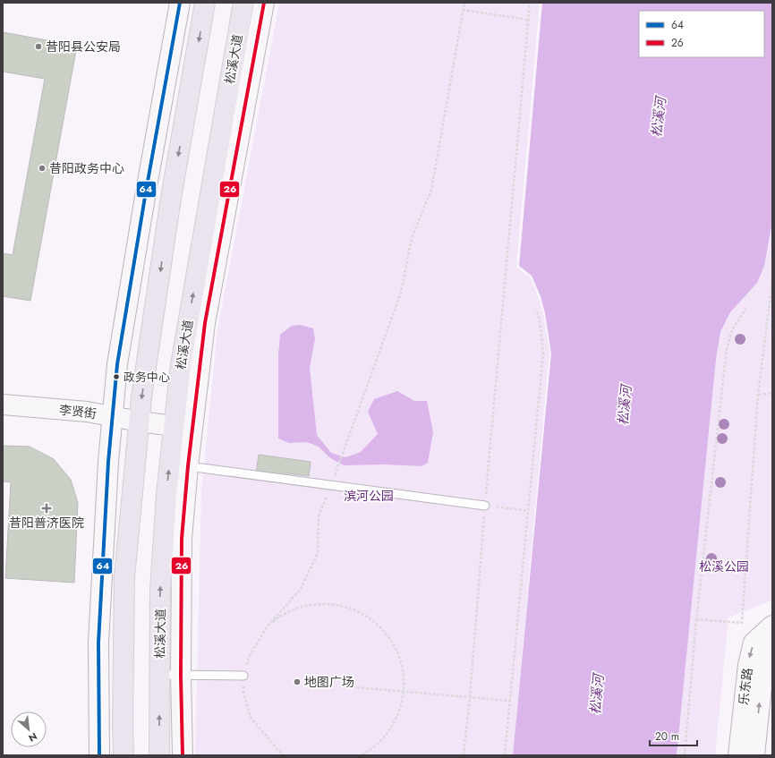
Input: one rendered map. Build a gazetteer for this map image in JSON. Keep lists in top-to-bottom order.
{
  "streets": {
    "highway": ["松溪大道"],
    "main road": ["李贤街", "乐东路"]
  },
  "crossings": [
    ["松溪大道", "李贤街"]
  ],
  "water": ["松溪河"],
  "parks": ["滨河公园", "松溪公园"],
  "places": {
    "other": [
      "昔阳县公安局",
      "昔阳政务中心",
      "政务中心",
      "地图广场"
    ],
    "health": ["昔阳普济医院"]
  },
  "lines": ["transit line 64", "transit line 26"],
  "legend": ["64", "26"],
  "scale_bar": "20 m",
  "north": "bottom right"
}
